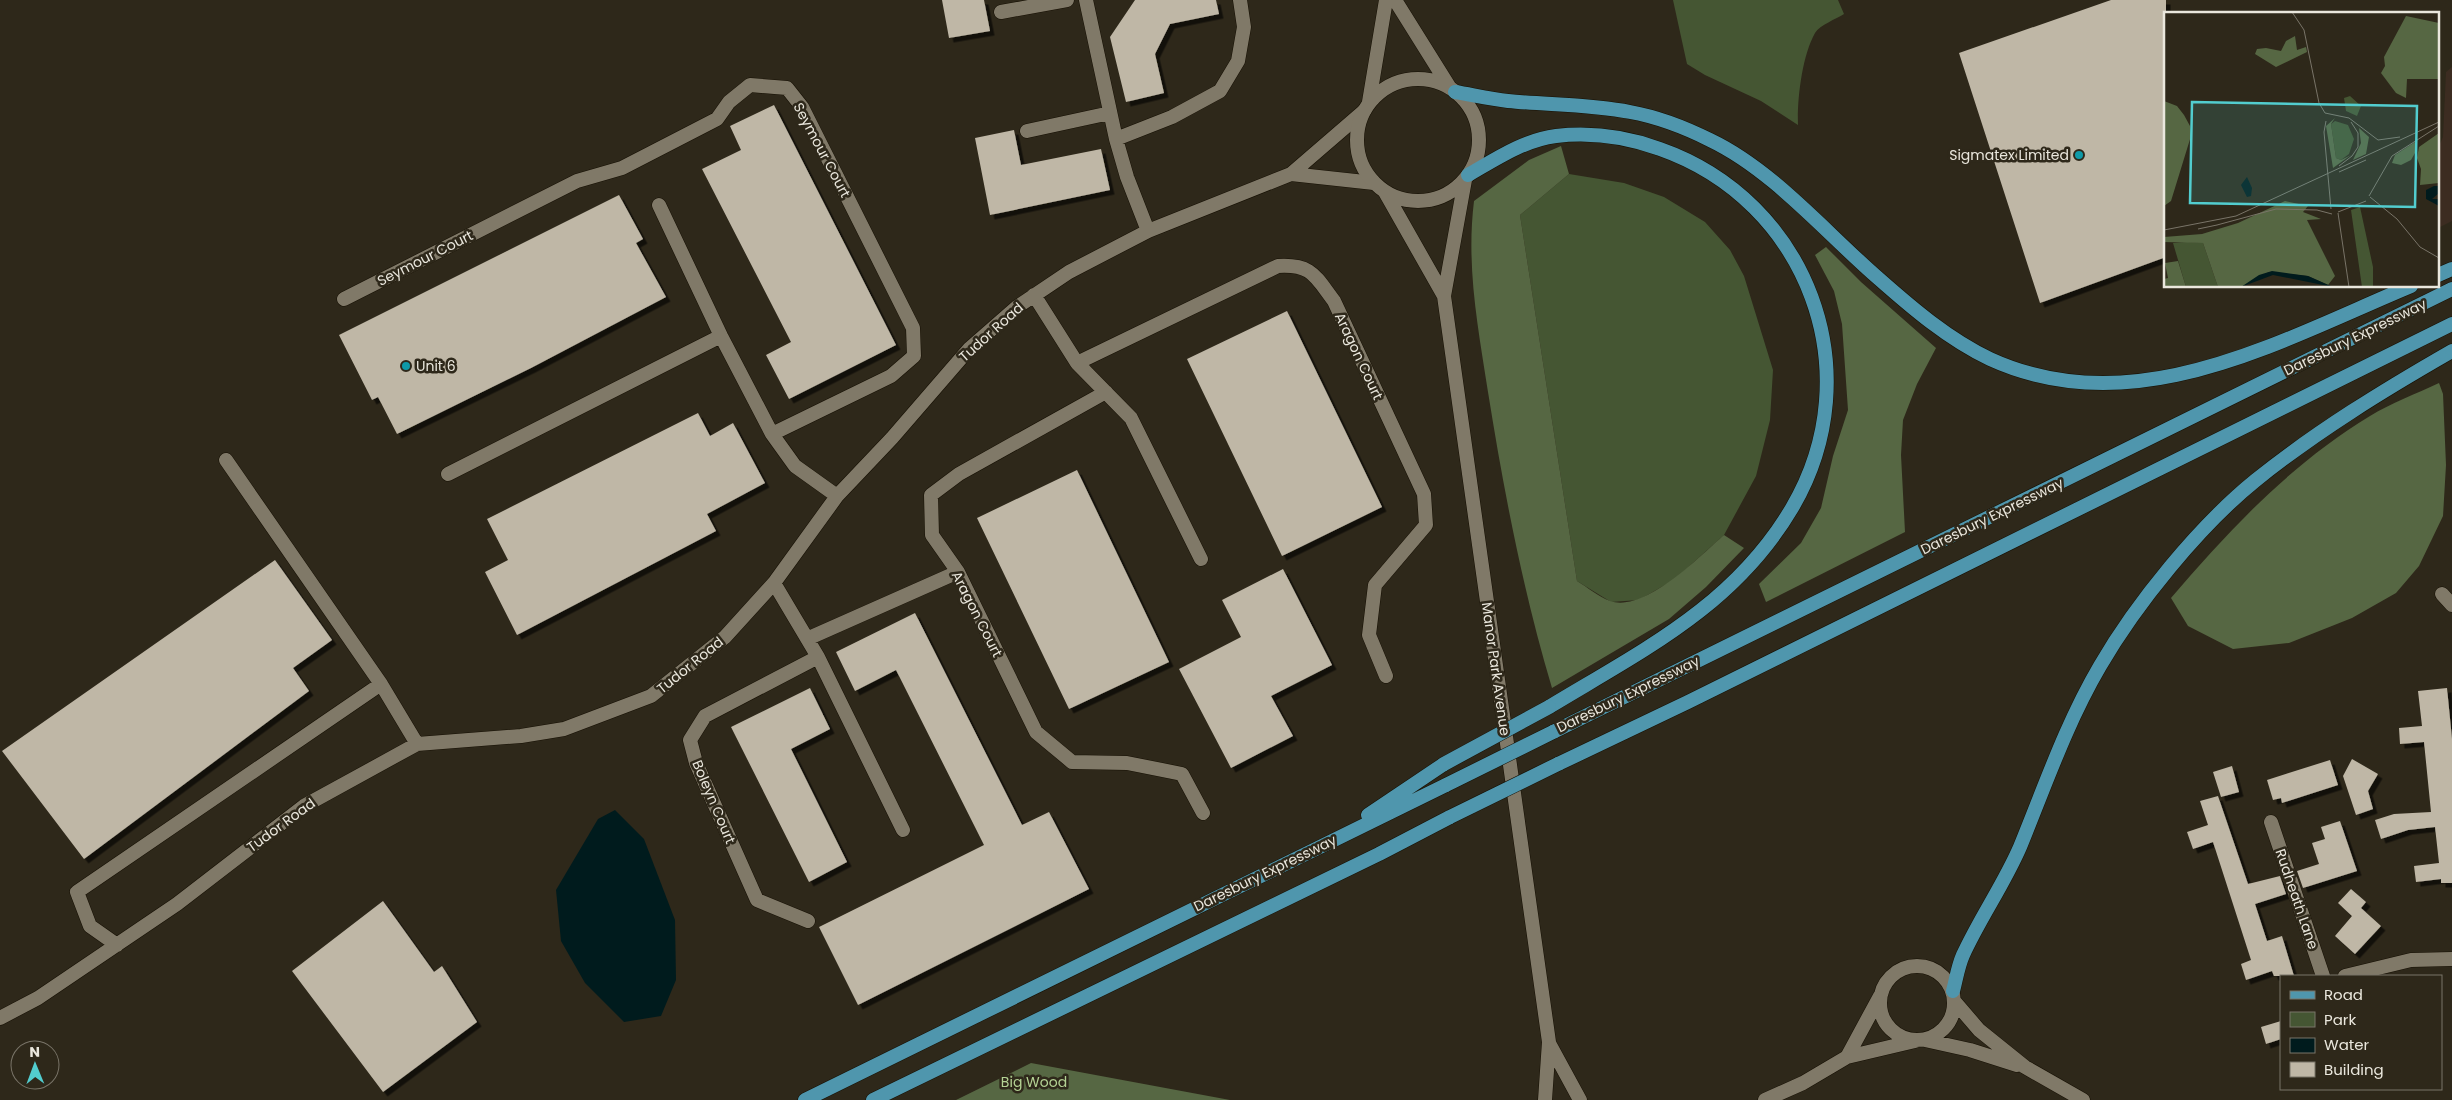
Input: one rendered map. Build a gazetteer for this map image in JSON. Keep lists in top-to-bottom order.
{
  "streets": {
    "main road": ["Daresbury Expressway"],
    "street": [
      "Seymour Court",
      "Tudor Road",
      "Aragon Court",
      "Manor Park Avenue",
      "Boleyn Court",
      "Rudheath Lane"
    ]
  },
  "crossings": [
    ["Tudor Road", "Manor Park Avenue"]
  ],
  "parks": ["Big Wood"],
  "places": ["Sigmatex Limited", "Unit 6"],
  "legend": [
    "Road",
    "Park",
    "Water",
    "Building"
  ],
  "north": "top"
}
